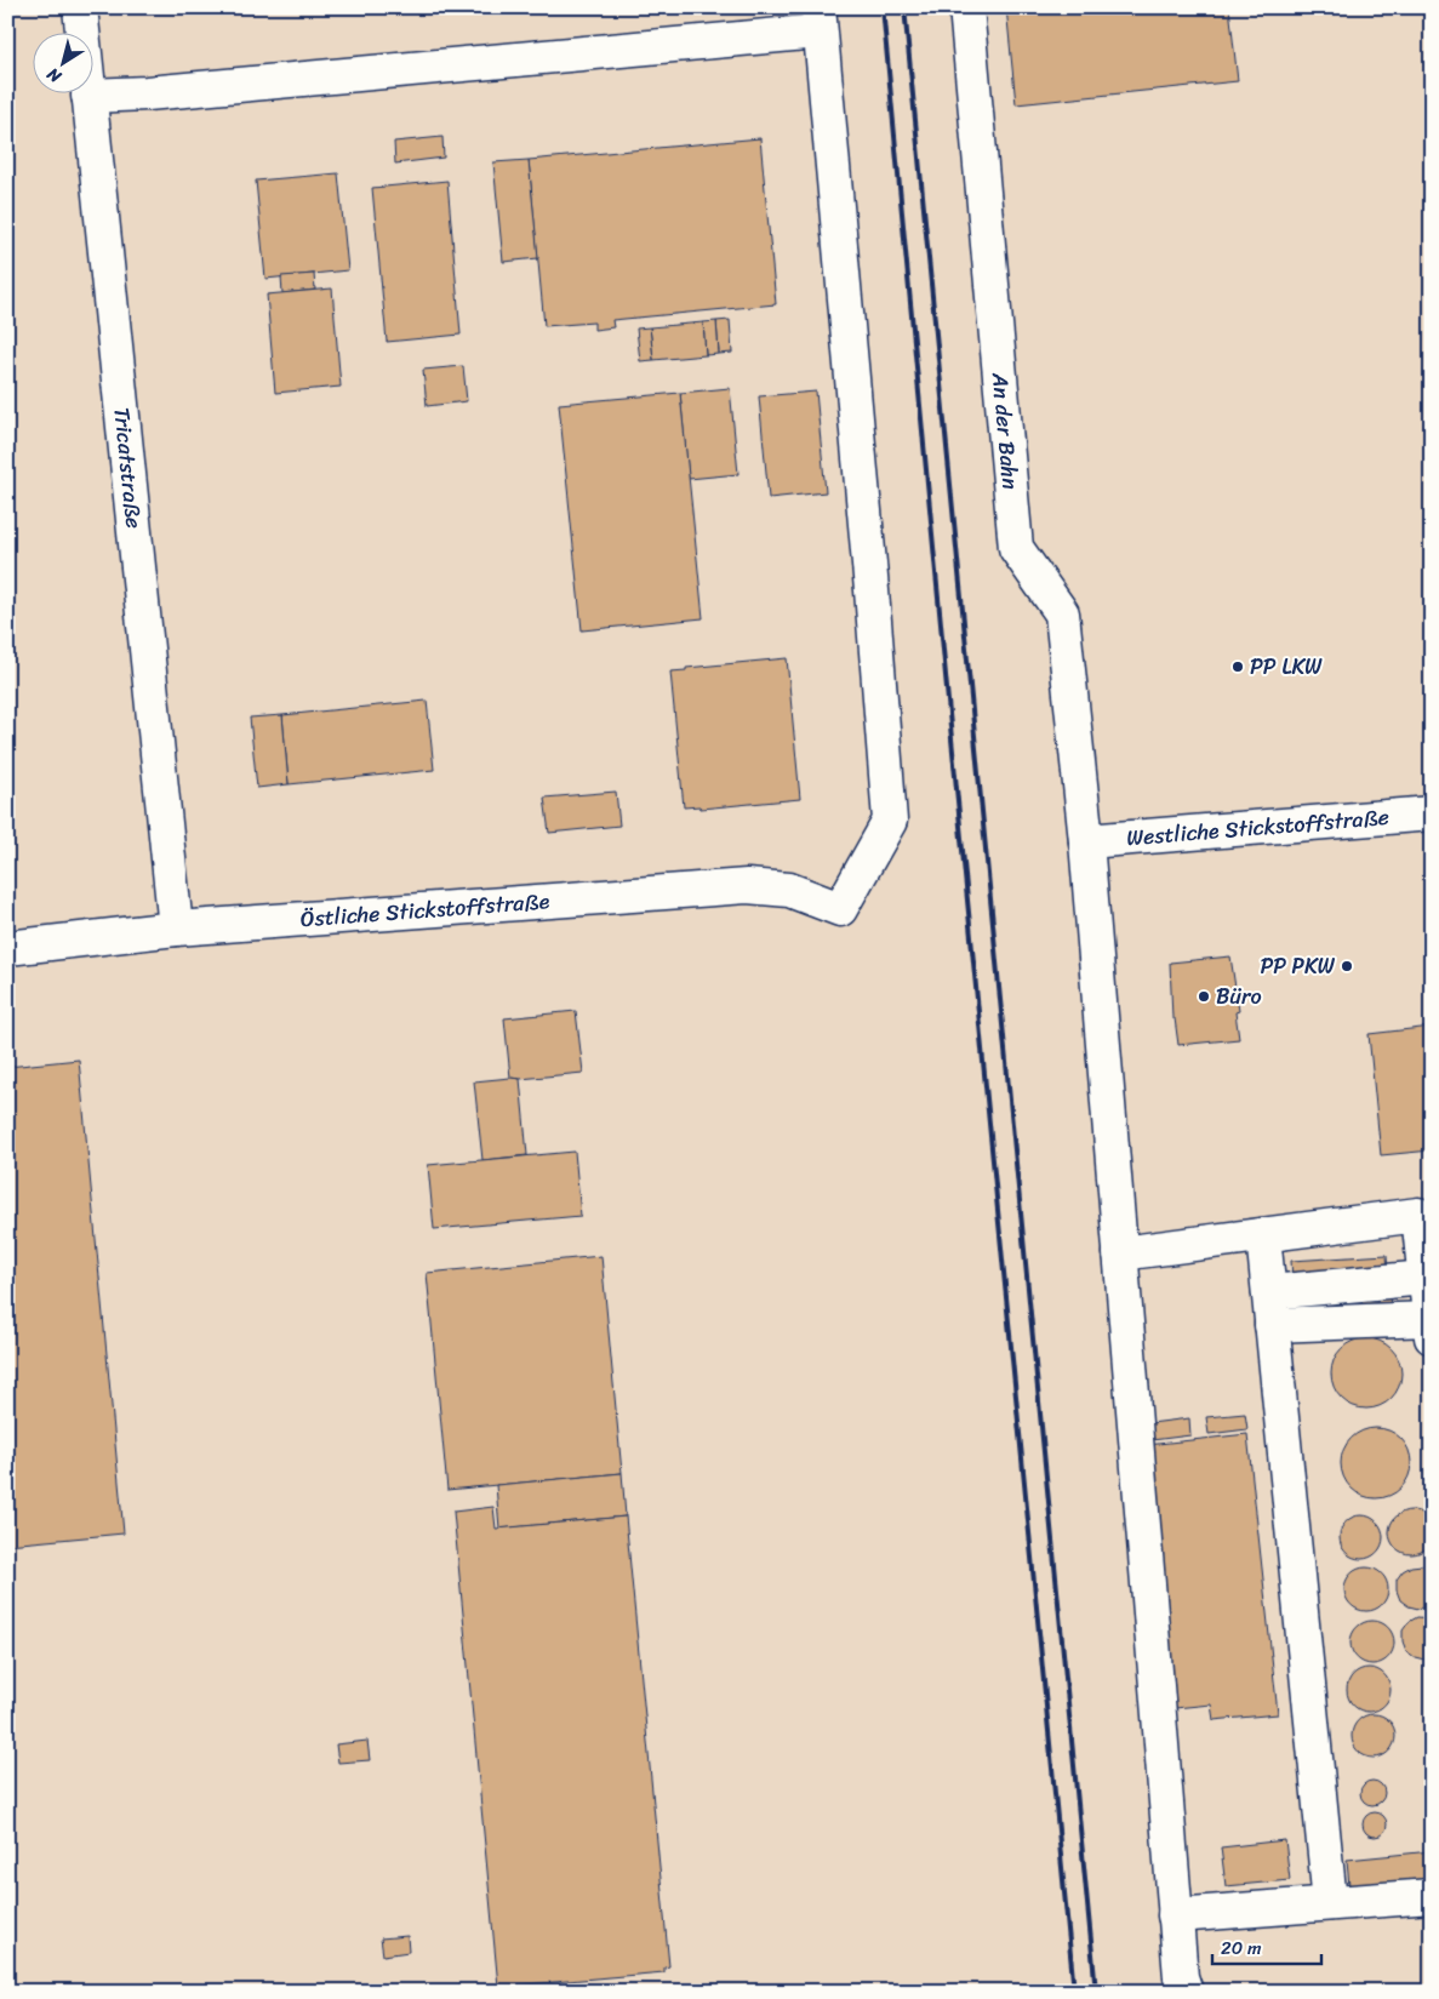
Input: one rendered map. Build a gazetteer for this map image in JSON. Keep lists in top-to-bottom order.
{
  "streets": {
    "street": [
      "An der Bahn",
      "Tricatstraße",
      "Westliche Stickstoffstraße",
      "Östliche Stickstoffstraße"
    ]
  },
  "crossings": [
    ["An der Bahn", "Westliche Stickstoffstraße"],
    ["Tricatstraße", "Östliche Stickstoffstraße"]
  ],
  "places": ["PP LKW", "PP PKW", "Büro"],
  "scale_bar": "20 m",
  "north": "bottom left"
}
